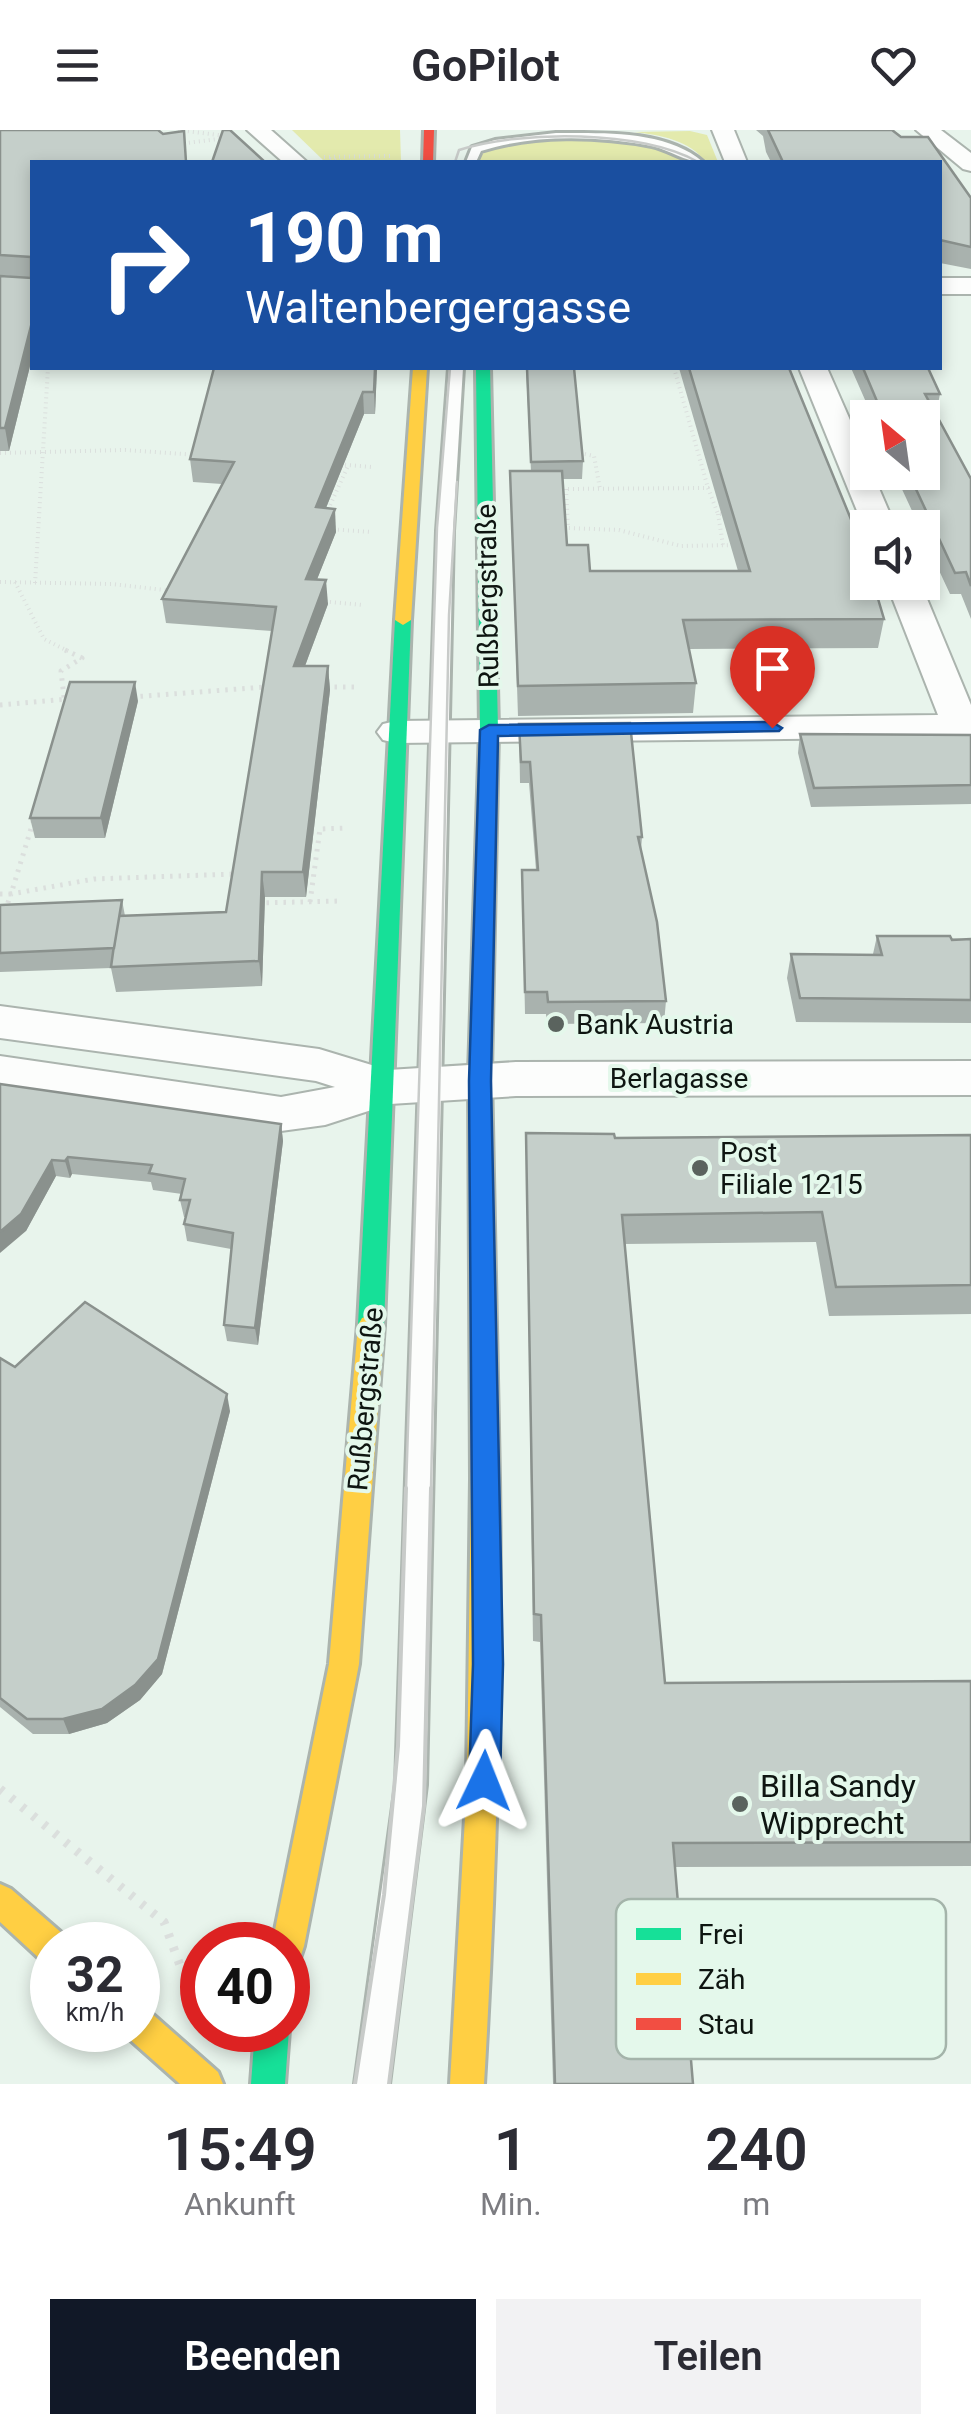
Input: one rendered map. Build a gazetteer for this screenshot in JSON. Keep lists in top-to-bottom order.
{
  "streets": {
    "street": ["Rußbergstraße", "Berlagasse"]
  },
  "crossings": [
    ["Rußbergstraße", "Berlagasse"]
  ],
  "places": ["Bank Austria", "Post Filiale 1215", "Billa Sandy Wipprecht"],
  "legend": ["Frei", "Zäh", "Stau"],
  "north": "top left",
  "page": {
    "header": "GoPilot",
    "turn": ["190 m", "Waltenbergergasse"],
    "speed": "32 km/h",
    "limit": "40",
    "eta": [
      "15:49",
      "Ankunft",
      "1",
      "Min.",
      "240",
      "m"
    ],
    "buttons": ["Beenden", "Teilen"]
  }
}
